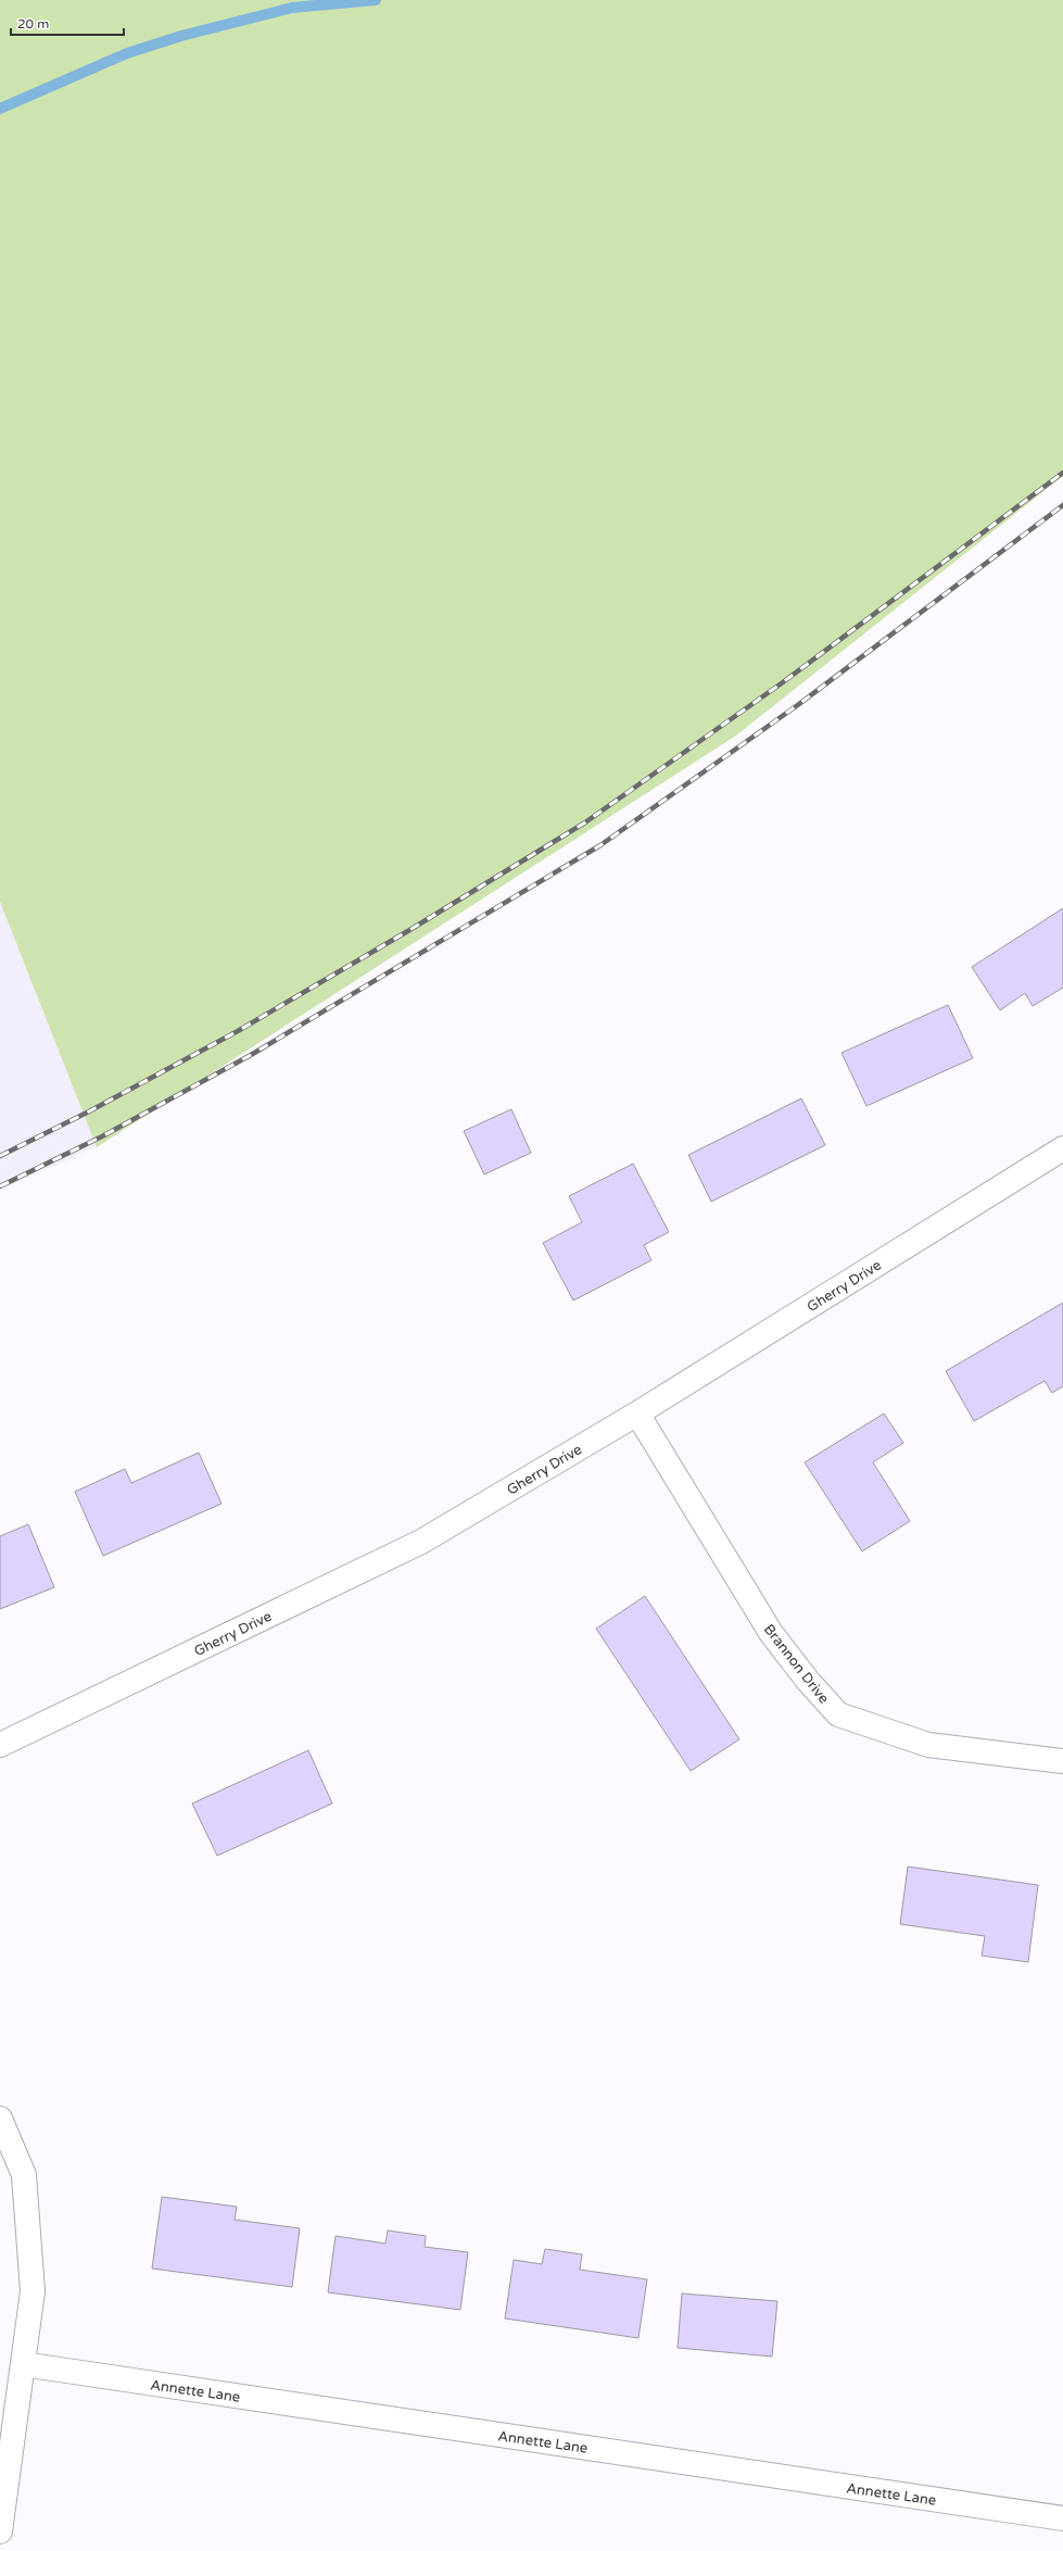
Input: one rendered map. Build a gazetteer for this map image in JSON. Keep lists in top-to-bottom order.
{
  "streets": {
    "street": ["Gherry Drive", "Brannon Drive", "Annette Lane"]
  },
  "crossings": [
    ["Gherry Drive", "Brannon Drive"]
  ],
  "scale_bar": "20 m"
}
